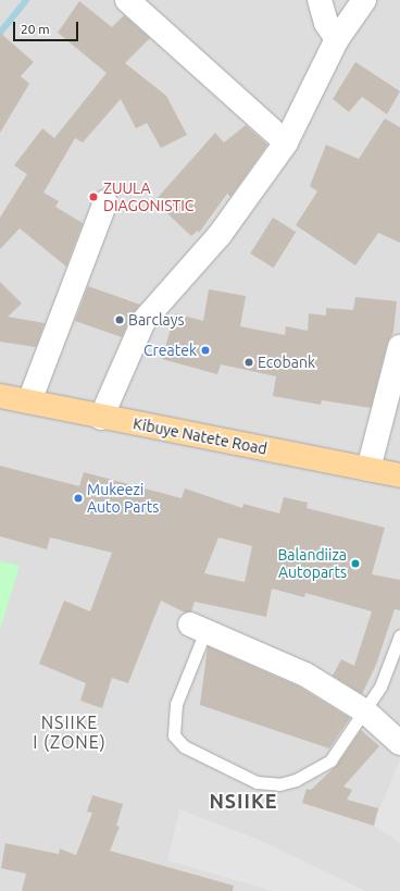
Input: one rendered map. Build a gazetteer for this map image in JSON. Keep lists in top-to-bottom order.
{
  "streets": {
    "main road": ["Kibuye Natete Road"]
  },
  "districts": ["NSIIKE I (ZONE)", "NSIIKE"],
  "places": [
    "ZUULA DIAGONISTIC",
    "Barclays",
    "Createk",
    "Ecobank",
    "Mukeezi Auto Parts",
    "Balandiiza Autoparts"
  ],
  "scale_bar": "20 m"
}
